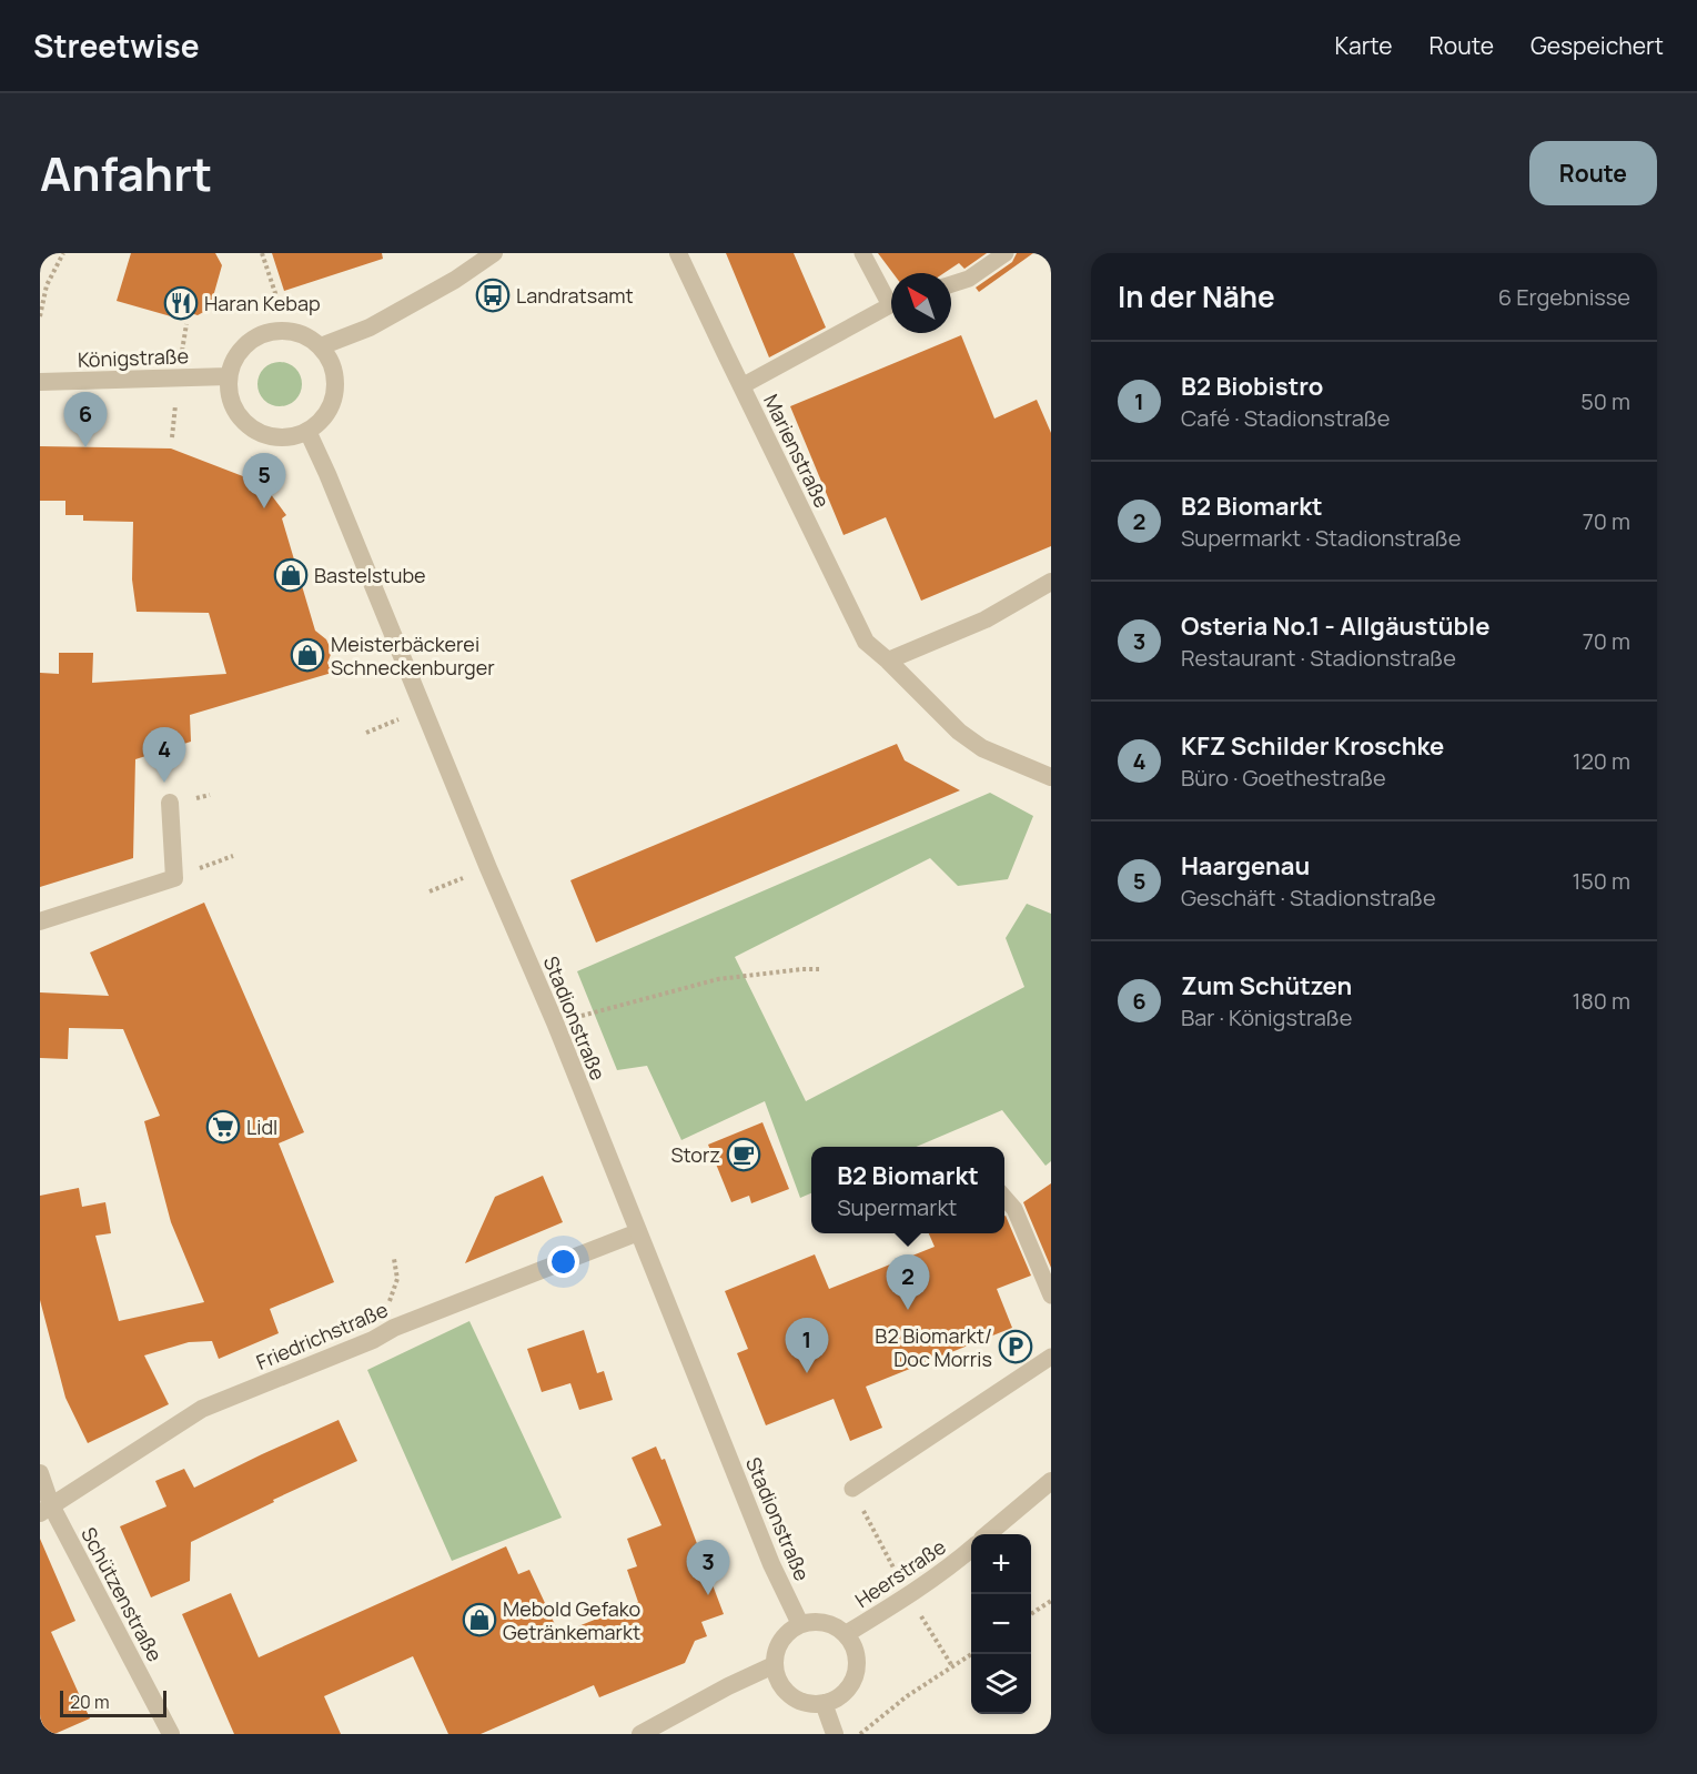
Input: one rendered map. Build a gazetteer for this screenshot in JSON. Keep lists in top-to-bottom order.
{
  "streets": {
    "street": [
      "Königstraße",
      "Marienstraße",
      "Stadionstraße",
      "Friedrichstraße",
      "Heerstraße",
      "Schützenstraße"
    ]
  },
  "crossings": [
    ["Königstraße", "Stadionstraße"],
    ["Stadionstraße", "Friedrichstraße"],
    ["Stadionstraße", "Heerstraße"],
    ["Friedrichstraße", "Schützenstraße"]
  ],
  "places": {
    "bus stop": ["Landratsamt"],
    "restaurant": ["Haran Kebap"],
    "shop": ["Bastelstube", "Meisterbäckerei Schneckenburger", "Mebold Gefako Getränkemarkt"],
    "supermarket": ["Lidl"],
    "cafe": ["Storz"],
    "parking": ["B2 Biomarkt/ Doc Morris"]
  },
  "scale_bar": "20 m",
  "north": "top left",
  "page": {
    "header": "Streetwise",
    "nav": ["Karte", "Route", "Gespeichert"],
    "title": "Anfahrt",
    "buttons": "Route",
    "heading": ["In der Nähe", "6 Ergebnisse"],
    "list": [
      {
        "mark": "1",
        "name": "B2 Biobistro",
        "note": "Café · Stadionstraße",
        "value": "50 m"
      },
      {
        "mark": "2",
        "name": "B2 Biomarkt",
        "note": "Supermarkt · Stadionstraße",
        "value": "70 m"
      },
      {
        "mark": "3",
        "name": "Osteria No.1 - Allgäustüble",
        "note": "Restaurant · Stadionstraße",
        "value": "70 m"
      },
      {
        "mark": "4",
        "name": "KFZ Schilder Kroschke",
        "note": "Büro · Goethestraße",
        "value": "120 m"
      },
      {
        "mark": "5",
        "name": "Haargenau",
        "note": "Geschäft · Stadionstraße",
        "value": "150 m"
      },
      {
        "mark": "6",
        "name": "Zum Schützen",
        "note": "Bar · Königstraße",
        "value": "180 m"
      }
    ],
    "pins": [
      "6",
      "5",
      "4",
      "2",
      "1",
      "3"
    ],
    "popup": ["B2 Biomarkt", "Supermarkt"],
    "map_buttons": ["+", "−"],
    "scale": "20 m"
  }
}
